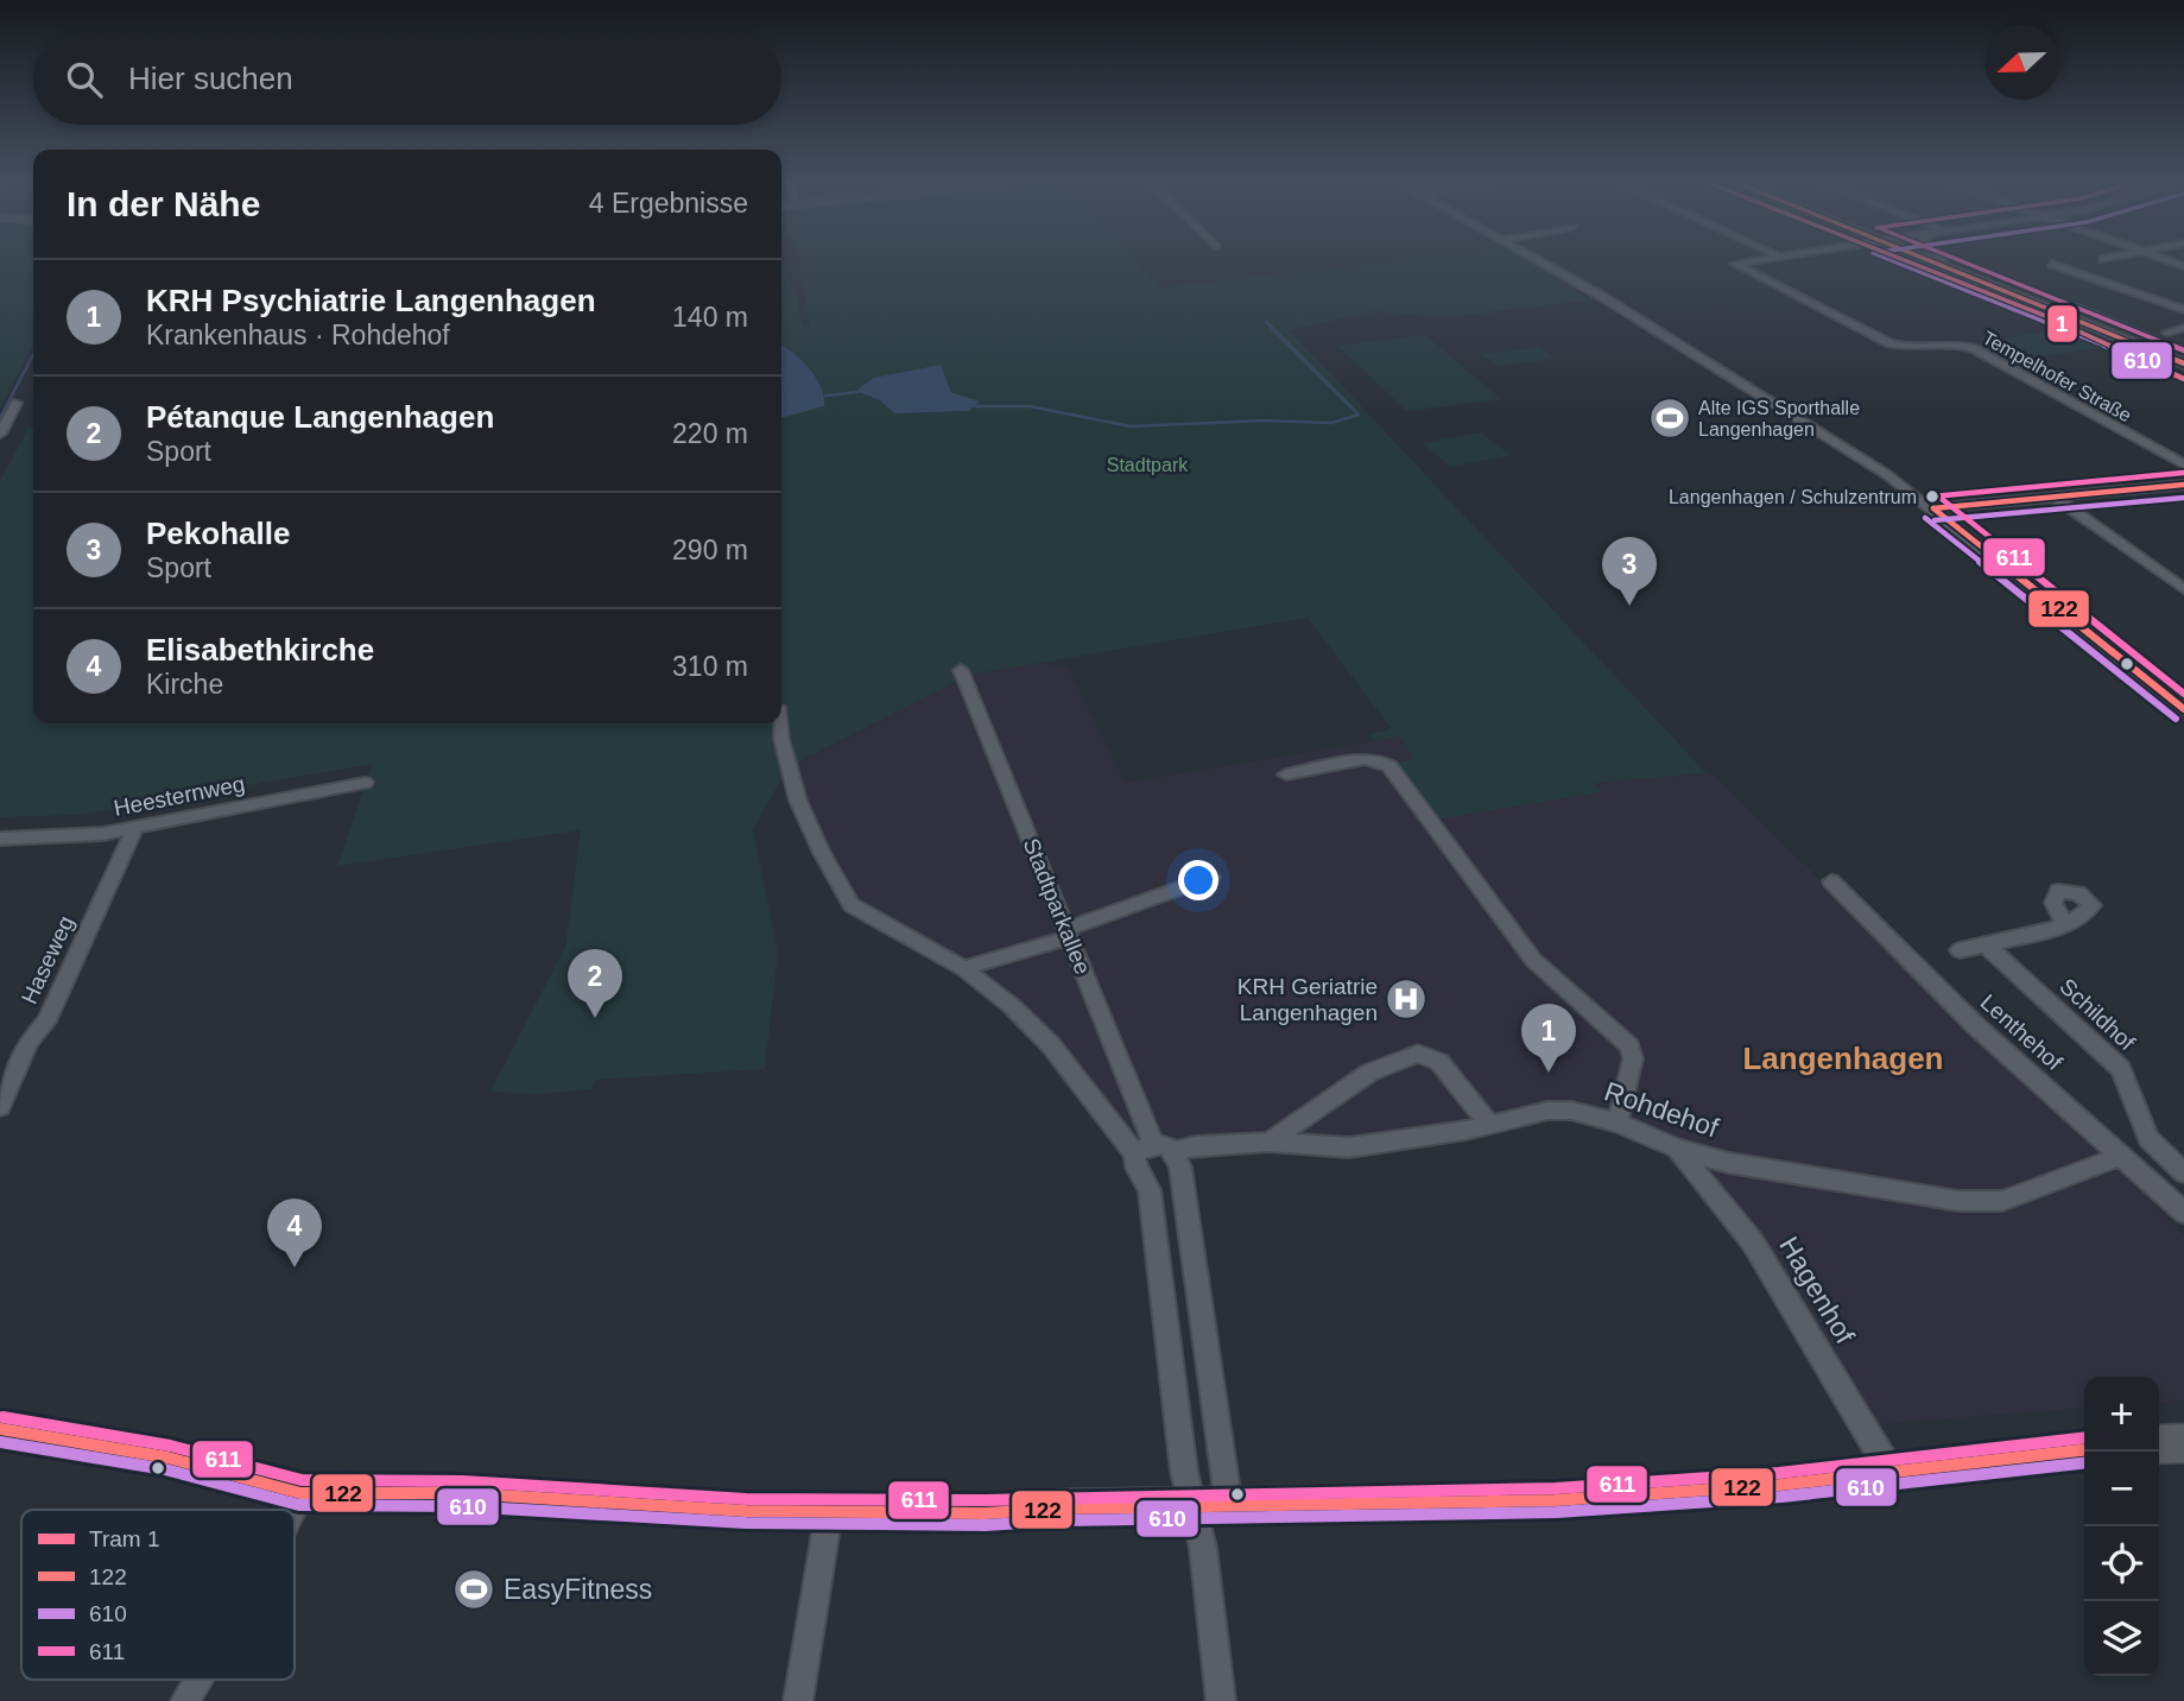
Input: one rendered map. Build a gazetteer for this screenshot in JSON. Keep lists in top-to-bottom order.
{
  "streets": {
    "street": [
      "Tempelhofer Straße",
      "Heesternweg",
      "Stadtparkallee",
      "Haseweg",
      "Schildhof",
      "Lenthehof",
      "Rohdehof",
      "Hagenhof"
    ]
  },
  "crossings": [
    ["Heesternweg", "Haseweg"],
    ["Lenthehof", "Rohdehof"],
    ["Rohdehof", "Hagenhof"]
  ],
  "districts": ["Langenhagen"],
  "parks": ["Stadtpark"],
  "places": {
    "sports": ["Alte IGS Sporthalle Langenhagen", "EasyFitness"],
    "other": ["Langenhagen / Schulzentrum"],
    "hospital": ["KRH Geriatrie Langenhagen"]
  },
  "lines": [
    "tram line 1",
    "transit line 122",
    "transit line 610",
    "transit line 611"
  ],
  "legend": [
    "Tram 1",
    "122",
    "610",
    "611"
  ],
  "north": "left",
  "page": {
    "search": "Hier suchen",
    "heading": ["In der Nähe", "4 Ergebnisse"],
    "list": [
      {
        "mark": "1",
        "name": "KRH Psychiatrie Langenhagen",
        "note": "Krankenhaus · Rohdehof",
        "value": "140 m"
      },
      {
        "mark": "2",
        "name": "Pétanque Langenhagen",
        "note": "Sport",
        "value": "220 m"
      },
      {
        "mark": "3",
        "name": "Pekohalle",
        "note": "Sport",
        "value": "290 m"
      },
      {
        "mark": "4",
        "name": "Elisabethkirche",
        "note": "Kirche",
        "value": "310 m"
      }
    ],
    "pins": [
      "3",
      "2",
      "1",
      "4"
    ],
    "map_buttons": ["+", "−"]
  }
}
